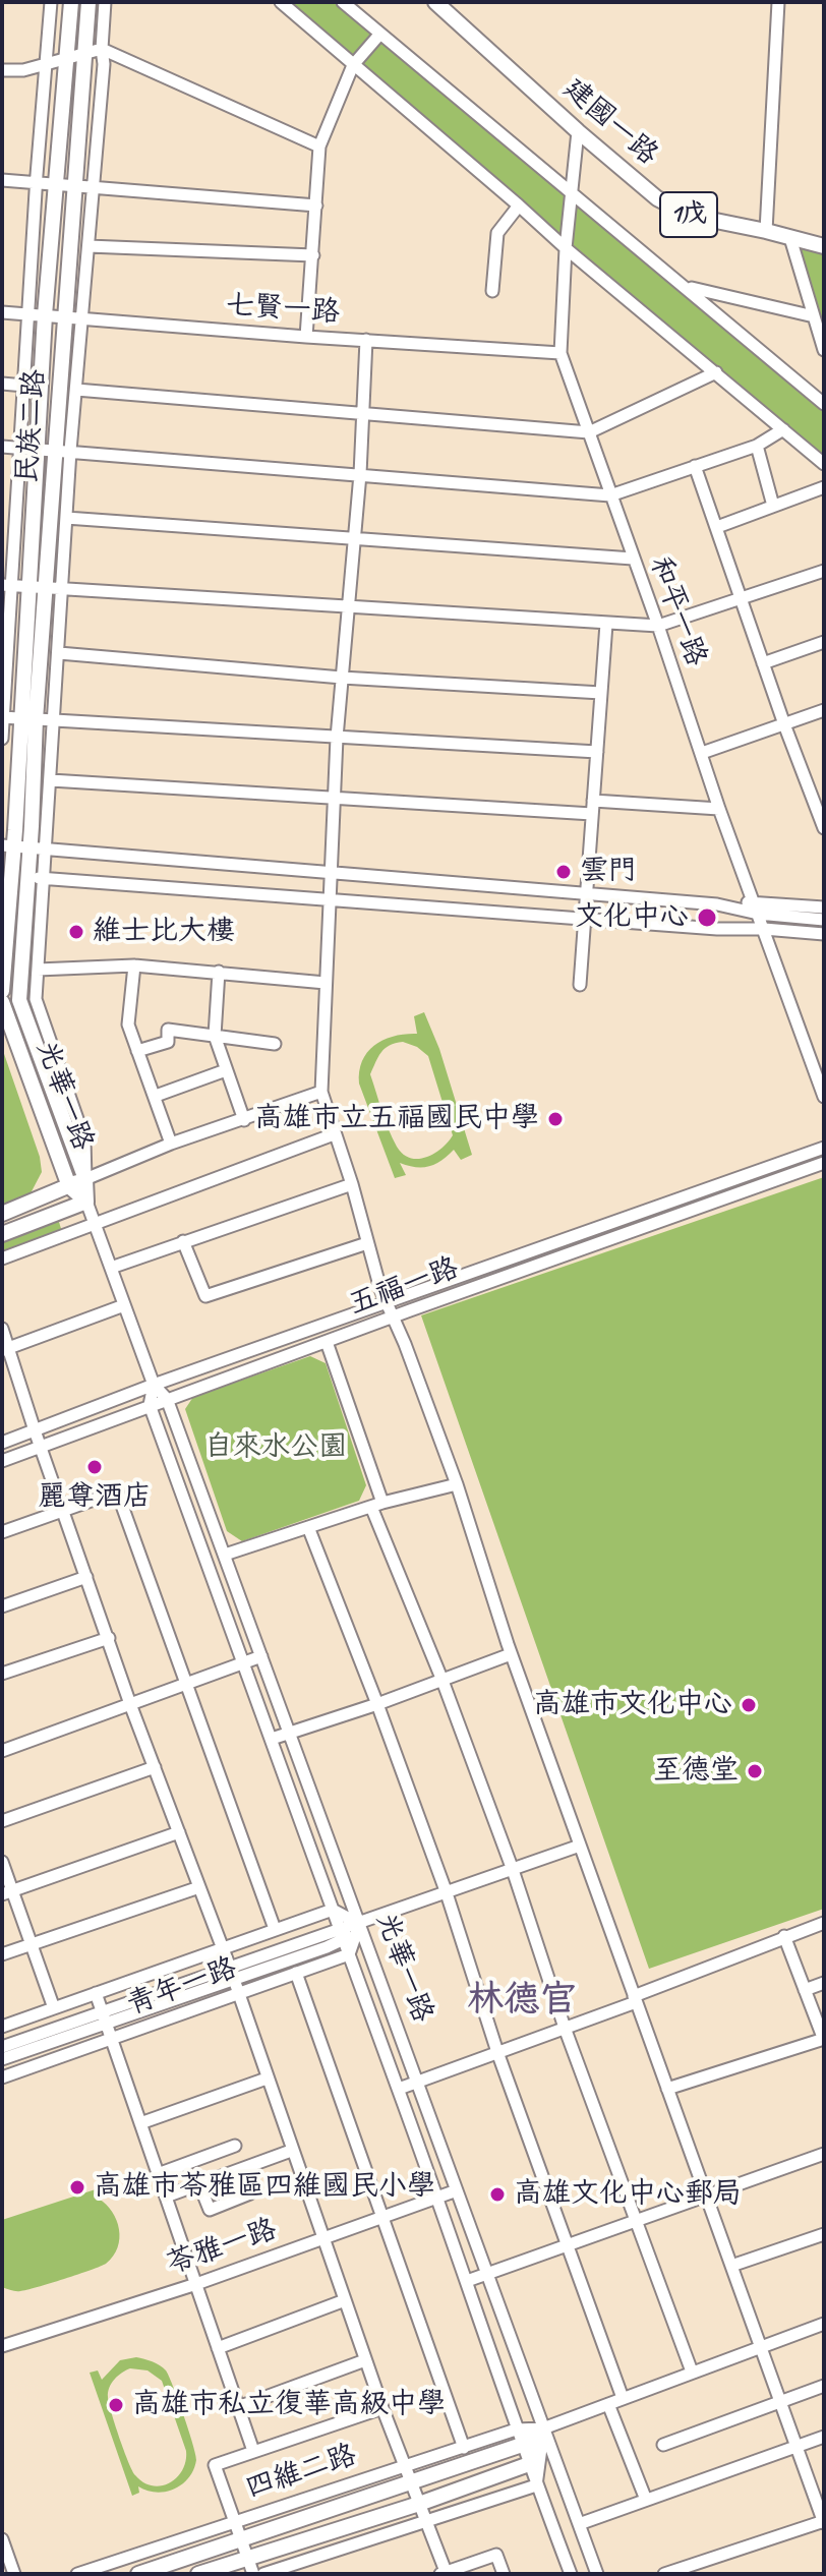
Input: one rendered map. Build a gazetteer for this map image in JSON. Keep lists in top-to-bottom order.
{
  "streets": {
    "main road": [
      "建國一路",
      "1戊",
      "民族二路",
      "光華一路",
      "四維二路"
    ],
    "street": [
      "七賢一路",
      "和平一路",
      "五福一路",
      "青年一路",
      "苓雅一路"
    ]
  },
  "crossings": [
    ["建國一路", "和平一路"],
    ["七賢一路", "民族二路"],
    ["七賢一路", "和平一路"],
    ["民族二路", "光華一路"],
    ["光華一路", "五福一路"],
    ["光華一路", "青年一路"],
    ["光華一路", "苓雅一路"],
    ["光華一路", "四維二路"]
  ],
  "districts": ["林德官"],
  "parks": ["自來水公園"],
  "places": [
    "雲門",
    "文化中心",
    "維士比大樓",
    "高雄市立五福國民中學",
    "麗尊酒店",
    "高雄市文化中心",
    "至德堂",
    "高雄市苓雅區四維國民小學",
    "高雄文化中心郵局",
    "高雄市私立復華高級中學"
  ]
}
